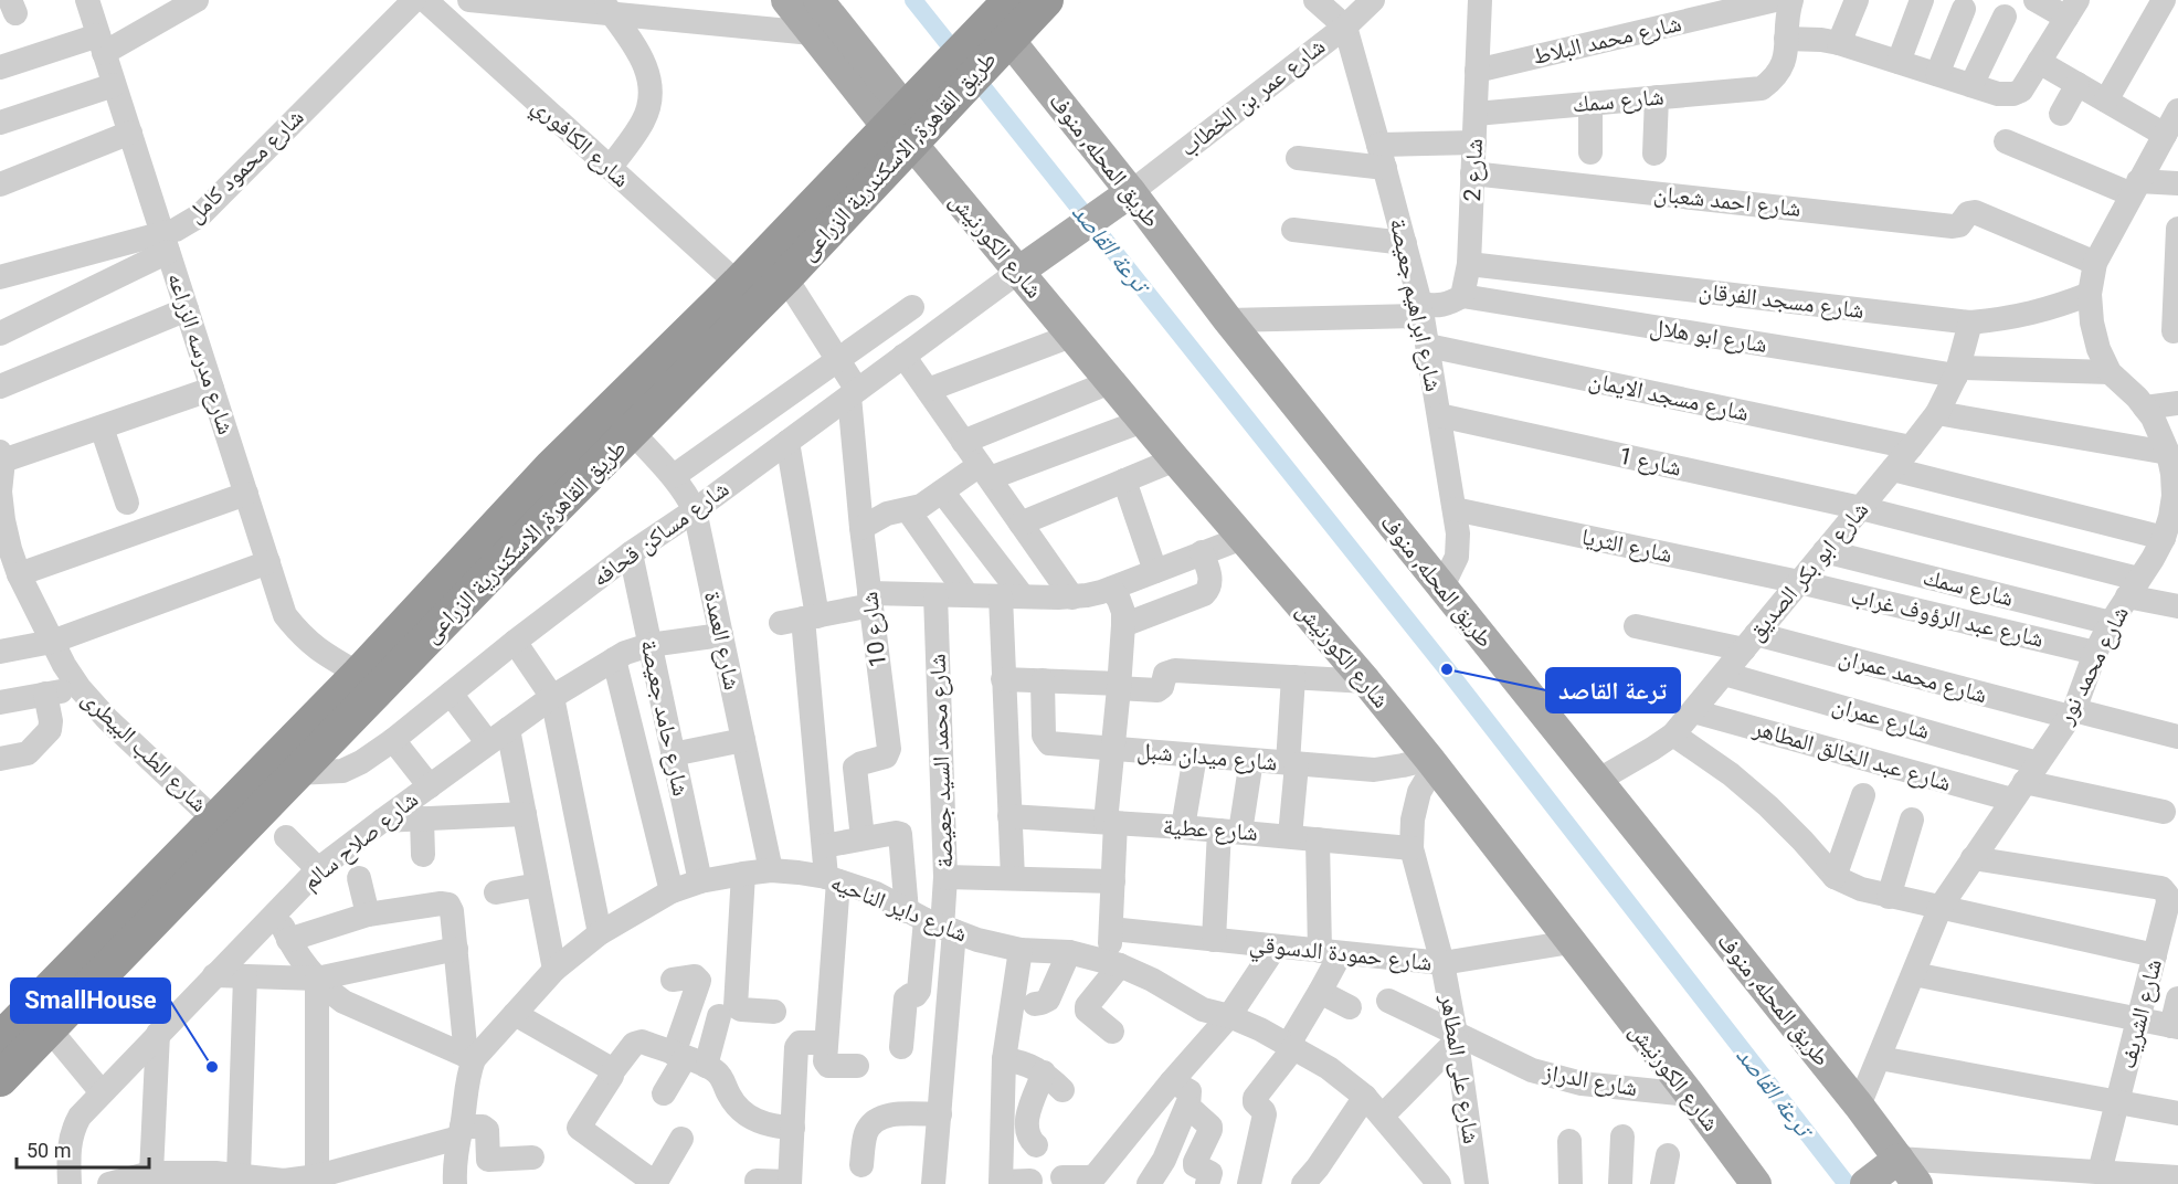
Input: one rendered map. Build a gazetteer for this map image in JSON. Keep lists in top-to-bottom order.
{
  "streets": {
    "highway": ["طريق القاهرة, الاسكندرية الزراعى"],
    "main road": ["طريق المحله, منوف", "شارع الكورنيش"],
    "street": [
      "شارع محمد البلاط",
      "شارع عمر بن الخطاب",
      "شارع سمك",
      "شارع الكافوري",
      "شارع محمود كامل",
      "شارع 2",
      "شارع احمد شعبان",
      "شارع مسجد الفرقان",
      "شارع ابراهيم جعيصة",
      "شارع ابو هلال",
      "شارع مدرسه الزراعه",
      "شارع مسجد الايمان",
      "شارع 1",
      "شارع مساكن قحافه",
      "شارع الثريا",
      "شارع ابو بكر الصديق",
      "شارع عبد الرؤوف غراب",
      "شارع 10",
      "شارع العمدة",
      "شارع محمد نور",
      "شارع محمد عمران",
      "شارع حامد جعيصة",
      "شارع عمران",
      "شارع الطب البيطرى",
      "شارع عبد الخالق المطاهر",
      "شارع ميدان شبل",
      "شارع محمد السيد جعيصة",
      "شارع عطية",
      "شارع صلاح سالم",
      "شارع داير الناحيه",
      "شارع حمودة الدسوقي",
      "شارع الشريف",
      "شارع على المطاهر",
      "شارع الدراز"
    ]
  },
  "crossings": [
    ["شارع محمد البلاط", "شارع 2"],
    ["شارع عمر بن الخطاب", "طريق المحله, منوف"],
    ["شارع عمر بن الخطاب", "شارع ابراهيم جعيصة"],
    ["شارع سمك", "شارع 2"],
    ["شارع سمك", "شارع ابو بكر الصديق"],
    ["شارع سمك", "شارع محمد نور"],
    ["شارع الكافوري", "طريق القاهرة, الاسكندرية الزراعى"],
    ["طريق القاهرة, الاسكندرية الزراعى", "طريق المحله, منوف"],
    ["طريق القاهرة, الاسكندرية الزراعى", "شارع الكورنيش"],
    ["طريق القاهرة, الاسكندرية الزراعى", "شارع مدرسه الزراعه"],
    ["طريق القاهرة, الاسكندرية الزراعى", "شارع مساكن قحافه"],
    ["طريق القاهرة, الاسكندرية الزراعى", "شارع العمدة"],
    ["طريق القاهرة, الاسكندرية الزراعى", "شارع الطب البيطرى"],
    ["طريق المحله, منوف", "شارع ابراهيم جعيصة"],
    ["طريق المحله, منوف", "شارع ابو بكر الصديق"],
    ["طريق المحله, منوف", "شارع محمد نور"],
    ["شارع محمود كامل", "شارع مدرسه الزراعه"],
    ["شارع 2", "شارع احمد شعبان"],
    ["شارع 2", "شارع مسجد الفرقان"],
    ["شارع 2", "شارع ابو هلال"],
    ["شارع احمد شعبان", "شارع محمد نور"],
    ["شارع الكورنيش", "شارع مساكن قحافه"],
    ["شارع الكورنيش", "شارع ميدان شبل"],
    ["شارع الكورنيش", "شارع حمودة الدسوقي"],
    ["شارع الكورنيش", "شارع على المطاهر"],
    ["شارع الكورنيش", "شارع الدراز"],
    ["شارع مسجد الفرقان", "شارع ابو بكر الصديق"],
    ["شارع مسجد الفرقان", "شارع محمد نور"],
    ["شارع ابراهيم جعيصة", "شارع مسجد الايمان"],
    ["شارع ابراهيم جعيصة", "شارع 1"],
    ["شارع ابراهيم جعيصة", "شارع الثريا"],
    ["شارع ابو هلال", "شارع ابو بكر الصديق"],
    ["شارع ابو هلال", "شارع محمد نور"],
    ["شارع مسجد الايمان", "شارع ابو بكر الصديق"],
    ["شارع 1", "شارع ابو بكر الصديق"],
    ["شارع 1", "شارع محمد نور"],
    ["شارع مساكن قحافه", "شارع 10"],
    ["شارع مساكن قحافه", "شارع العمدة"],
    ["شارع مساكن قحافه", "شارع حامد جعيصة"],
    ["شارع الثريا", "شارع ابو بكر الصديق"],
    ["شارع الثريا", "شارع عبد الرؤوف غراب"],
    ["شارع ابو بكر الصديق", "شارع عبد الرؤوف غراب"],
    ["شارع ابو بكر الصديق", "شارع محمد عمران"],
    ["شارع ابو بكر الصديق", "شارع عمران"],
    ["شارع ابو بكر الصديق", "شارع عبد الخالق المطاهر"],
    ["شارع عبد الرؤوف غراب", "شارع محمد نور"],
    ["شارع العمدة", "شارع صلاح سالم"],
    ["شارع العمدة", "شارع داير الناحيه"],
    ["شارع محمد نور", "شارع محمد عمران"],
    ["شارع محمد نور", "شارع عمران"],
    ["شارع محمد نور", "شارع عبد الخالق المطاهر"],
    ["شارع محمد نور", "شارع الشريف"],
    ["شارع حامد جعيصة", "شارع صلاح سالم"],
    ["شارع حامد جعيصة", "شارع داير الناحيه"],
    ["شارع عمران", "شارع عبد الخالق المطاهر"],
    ["شارع ميدان شبل", "شارع على المطاهر"],
    ["شارع محمد السيد جعيصة", "شارع داير الناحيه"],
    ["شارع عطية", "شارع على المطاهر"],
    ["شارع حمودة الدسوقي", "شارع على المطاهر"],
    ["شارع على المطاهر", "شارع الدراز"]
  ],
  "water": ["ترعة القاصد"],
  "places": ["ترعة القاصد", "SmallHouse"],
  "scale_bar": "50 m"
}
